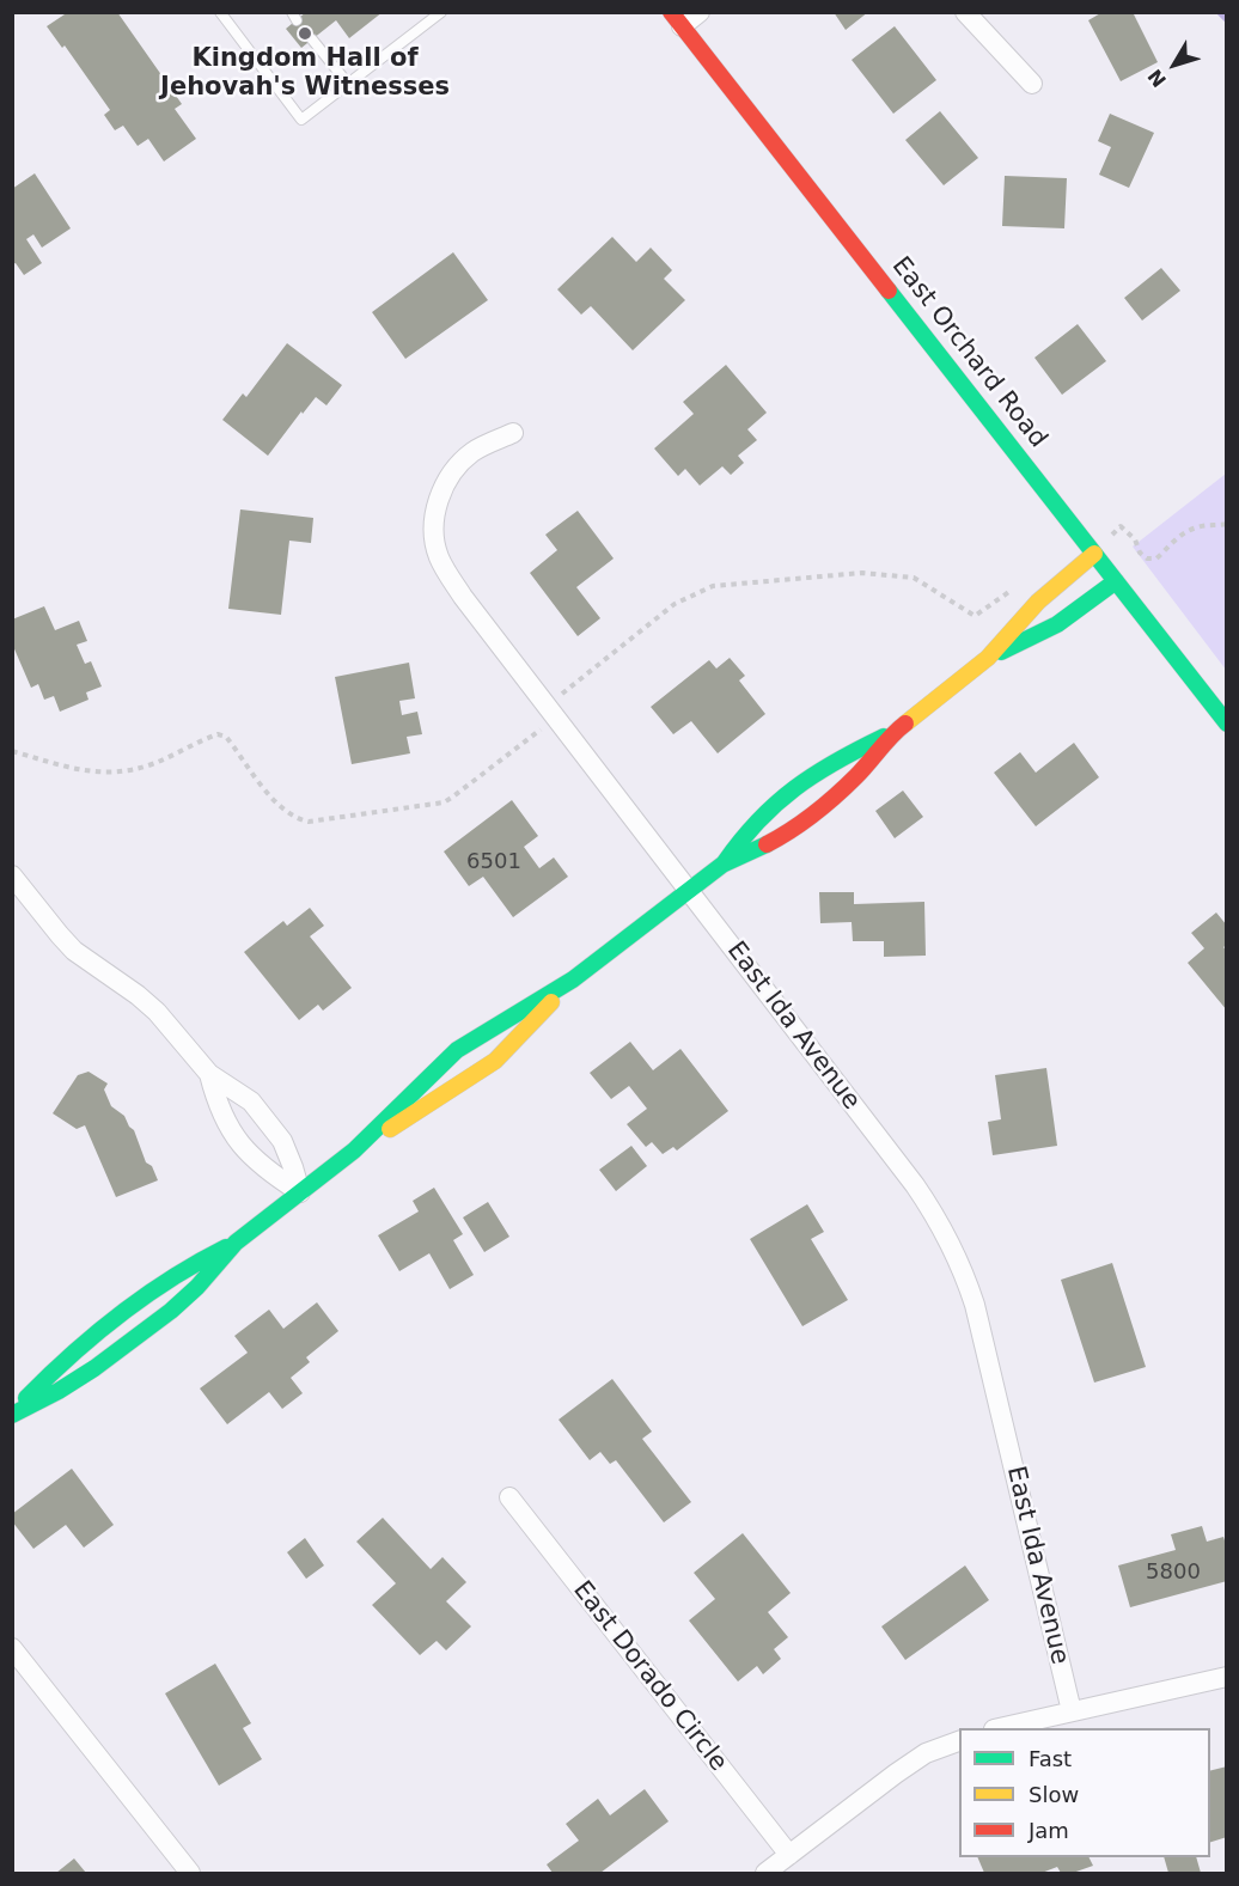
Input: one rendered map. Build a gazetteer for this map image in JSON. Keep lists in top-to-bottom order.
{
  "streets": {
    "street": ["East Orchard Road", "East Ida Avenue", "East Dorado Circle"]
  },
  "places": ["Kingdom Hall of Jehovah's Witnesses"],
  "house_numbers": ["6501", "5800"],
  "legend": ["Fast", "Slow", "Jam"],
  "north": "bottom left"
}
